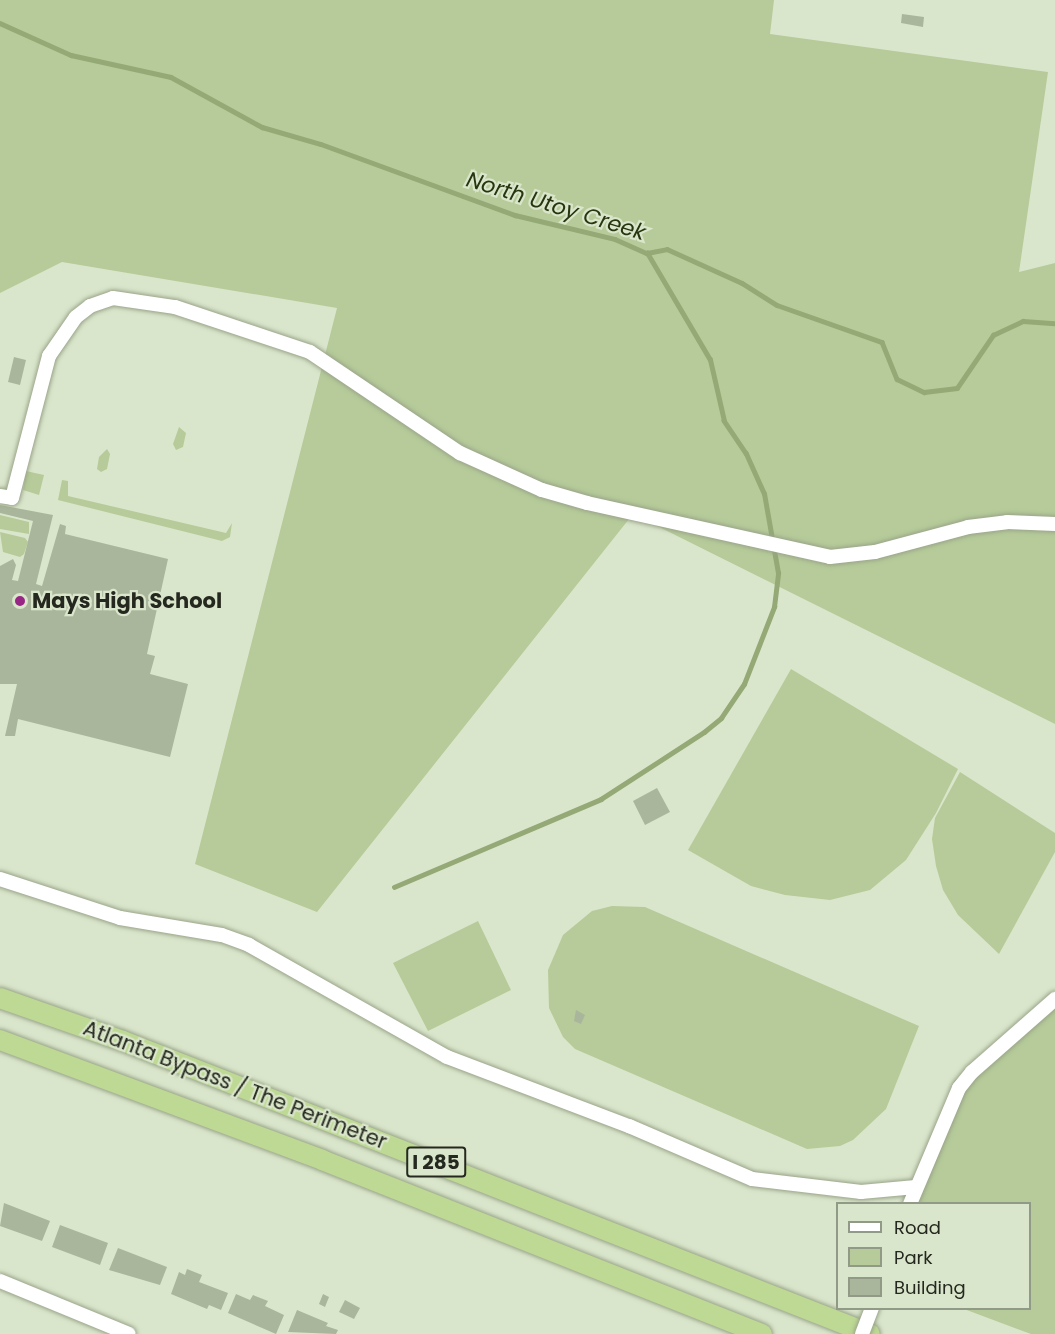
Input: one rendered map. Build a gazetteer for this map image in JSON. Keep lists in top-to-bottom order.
{
  "streets": {
    "highway": ["Atlanta Bypass / The Perimeter", "I 285"]
  },
  "water": ["North Utoy Creek"],
  "places": ["Mays High School"],
  "legend": ["Road", "Park", "Building"]
}
